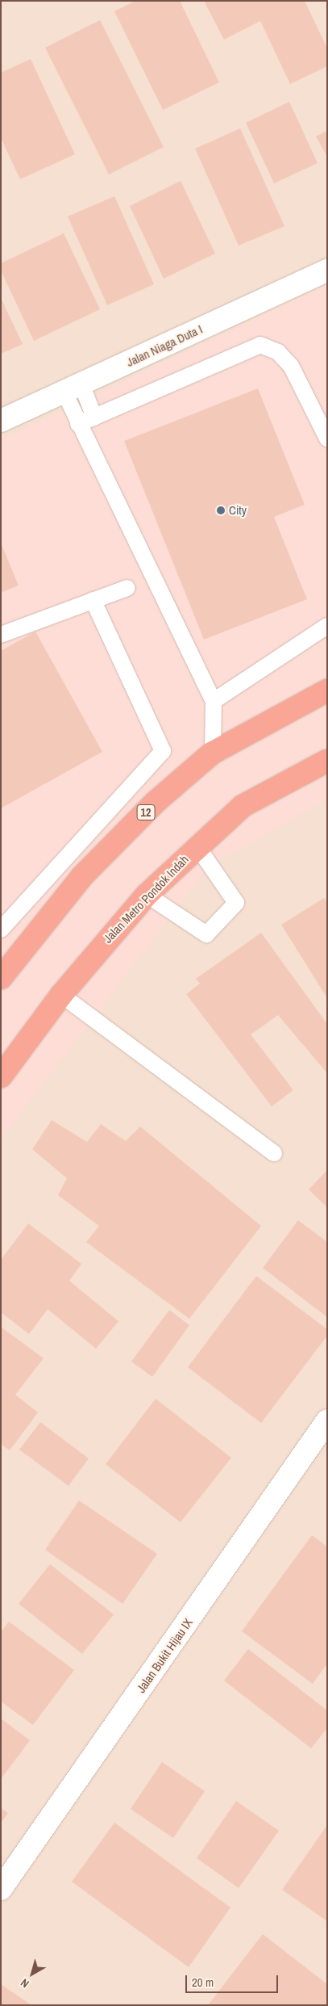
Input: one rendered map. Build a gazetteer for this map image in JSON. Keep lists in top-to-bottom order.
{
  "streets": {
    "highway": ["12", "Jalan Metro Pondok Indah"],
    "street": ["Jalan Niaga Duta I", "Jalan Bukit Hijau IX"]
  },
  "places": ["City"],
  "scale_bar": "20 m",
  "north": "bottom left"
}
